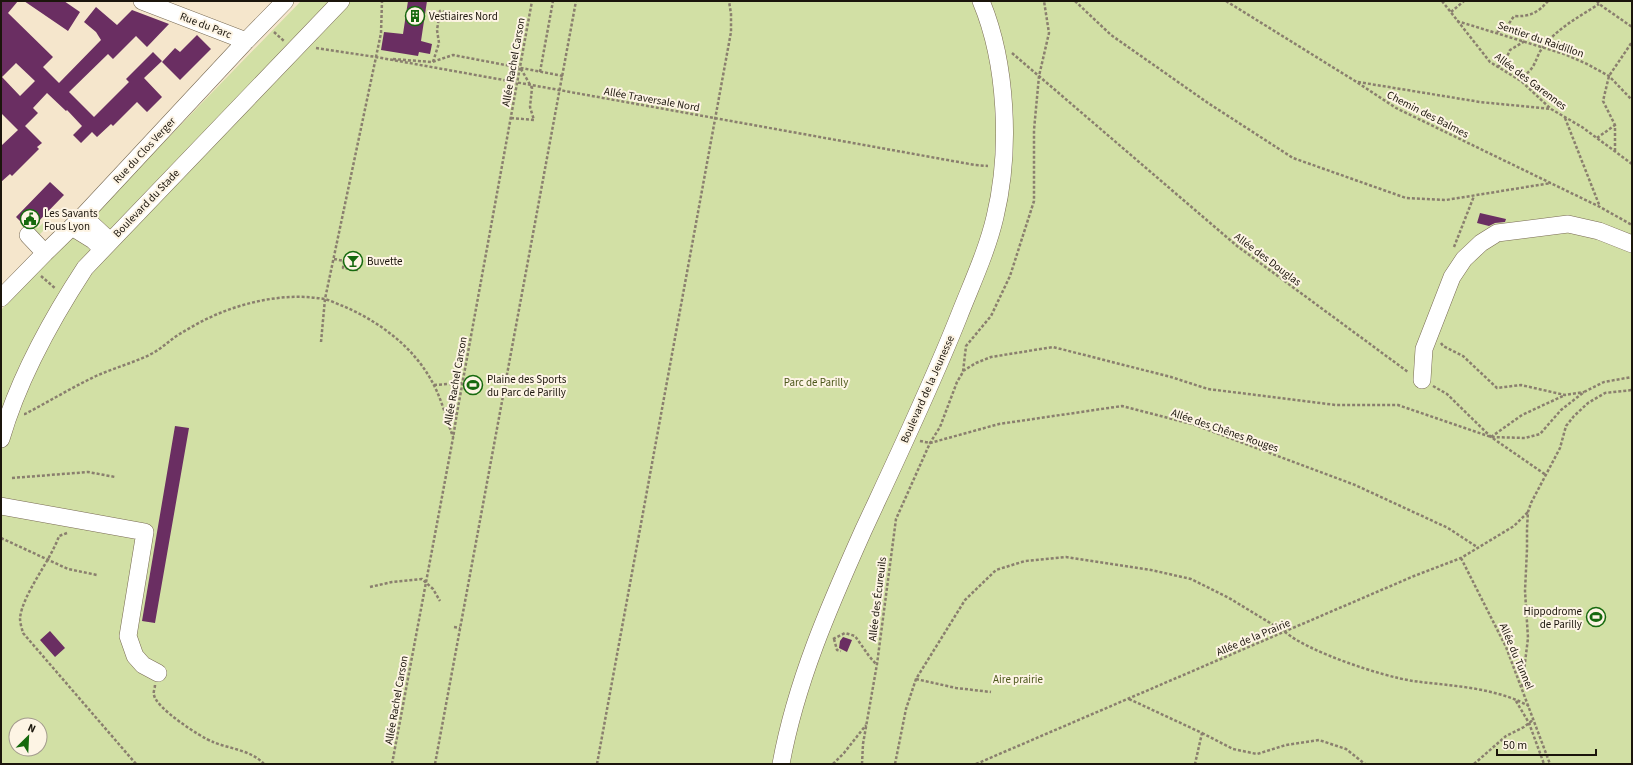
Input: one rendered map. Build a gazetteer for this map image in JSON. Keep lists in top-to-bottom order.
{
  "streets": {
    "street": [
      "Rue du Parc",
      "Rue du Clos Verger",
      "Boulevard du Stade",
      "Boulevard de la Jeunesse"
    ],
    "path": [
      "Sentier du Raidillon",
      "Allée Rachel Carson",
      "Allée des Garennes",
      "Allée Traversale Nord",
      "Chemin des Balmes",
      "Allée des Douglas",
      "Allée des Chênes Rouges",
      "Allée des Écureuils",
      "Allée de la Prairie",
      "Allée du Tunnel"
    ]
  },
  "crossings": [
    ["Rue du Parc", "Rue du Clos Verger"],
    ["Sentier du Raidillon", "Allée des Garennes"],
    ["Allée Rachel Carson", "Allée Traversale Nord"],
    ["Allée des Garennes", "Chemin des Balmes"],
    ["Allée Traversale Nord", "Boulevard du Stade"],
    ["Allée Traversale Nord", "Boulevard de la Jeunesse"],
    ["Boulevard de la Jeunesse", "Allée des Chênes Rouges"],
    ["Allée des Chênes Rouges", "Allée des Écureuils"],
    ["Allée des Chênes Rouges", "Allée de la Prairie"],
    ["Allée de la Prairie", "Allée du Tunnel"]
  ],
  "parks": ["Parc de Parilly", "Aire prairie"],
  "places": {
    "building": ["Vestiaires Nord"],
    "public building": ["Les Savants Fous Lyon"],
    "bar": ["Buvette"],
    "sports": ["Plaine des Sports du Parc de Parilly", "Hippodrome de Parilly"]
  },
  "scale_bar": "50 m",
  "north": "top right"
}
